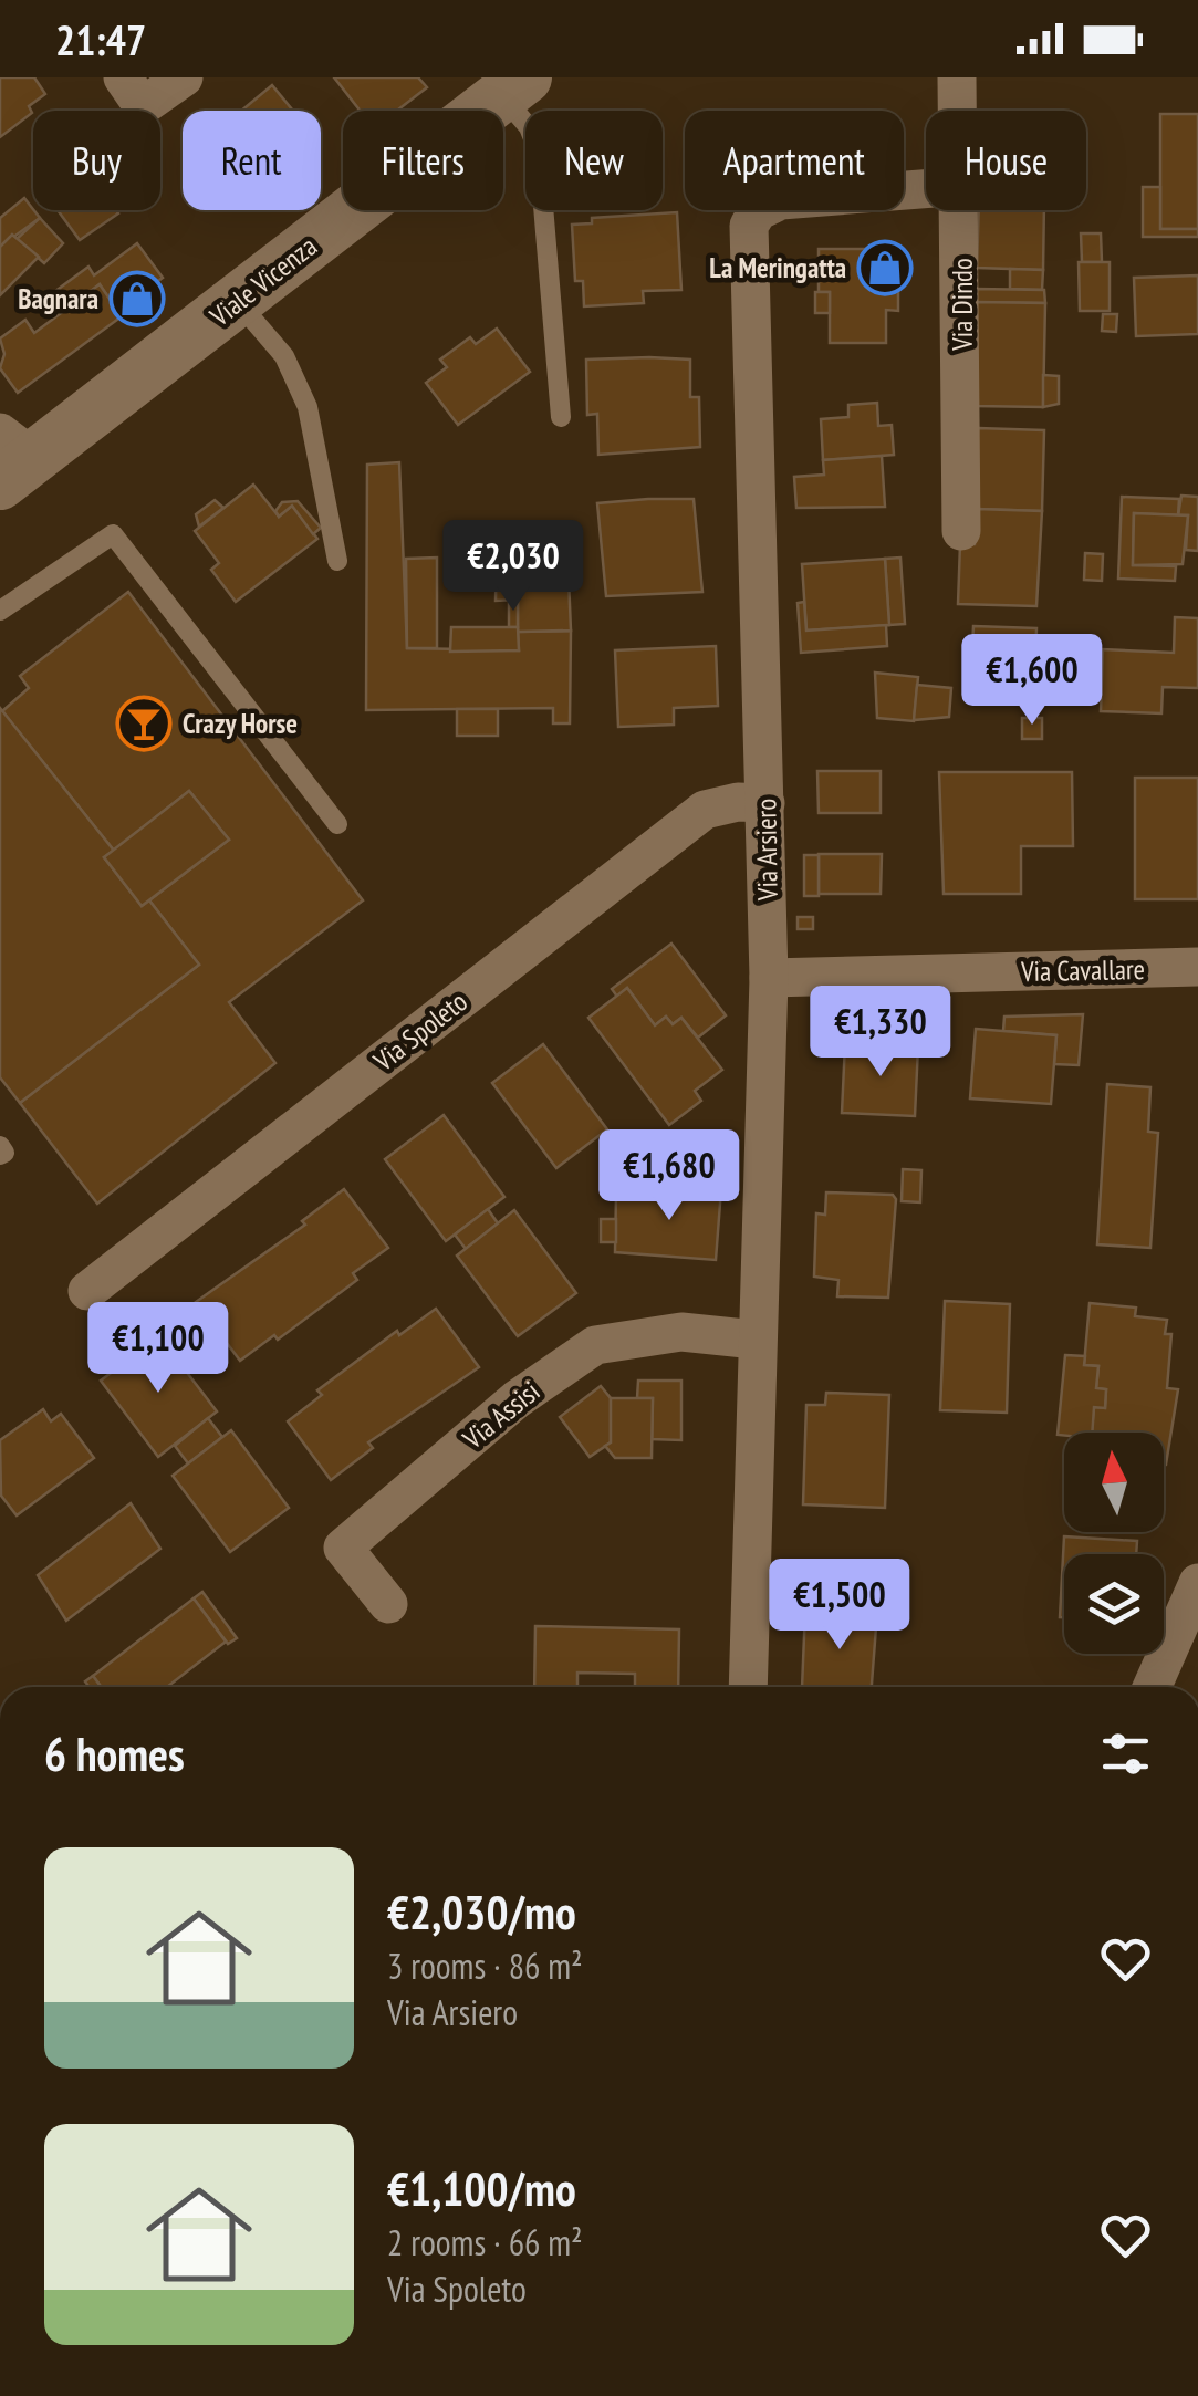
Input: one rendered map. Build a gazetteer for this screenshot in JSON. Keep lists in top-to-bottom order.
{
  "streets": {
    "main road": ["Viale Vicenza"],
    "street": [
      "Via Dindo",
      "Via Arsiero",
      "Via Cavallare",
      "Via Spoleto",
      "Via Assisi"
    ]
  },
  "crossings": [
    ["Via Arsiero", "Via Cavallare"],
    ["Via Arsiero", "Via Spoleto"],
    ["Via Arsiero", "Via Assisi"]
  ],
  "places": {
    "shop": ["La Meringatta", "Bagnara"],
    "bar": ["Crazy Horse"]
  },
  "north": "top",
  "page": {
    "status": "21:47",
    "chip": [
      "Buy",
      "Rent",
      "Filters",
      "New",
      "Apartment",
      "House"
    ],
    "price": [
      "€2,030",
      "€1,600",
      "€1,330",
      "€1,680",
      "€1,100",
      "€1,500"
    ],
    "heading": "6 homes",
    "list": [
      {
        "name": "€2,030/mo",
        "note": "3 rooms · 86 m² · Via Arsiero"
      },
      {
        "name": "€1,100/mo",
        "note": "2 rooms · 66 m² · Via Spoleto"
      }
    ]
  }
}
